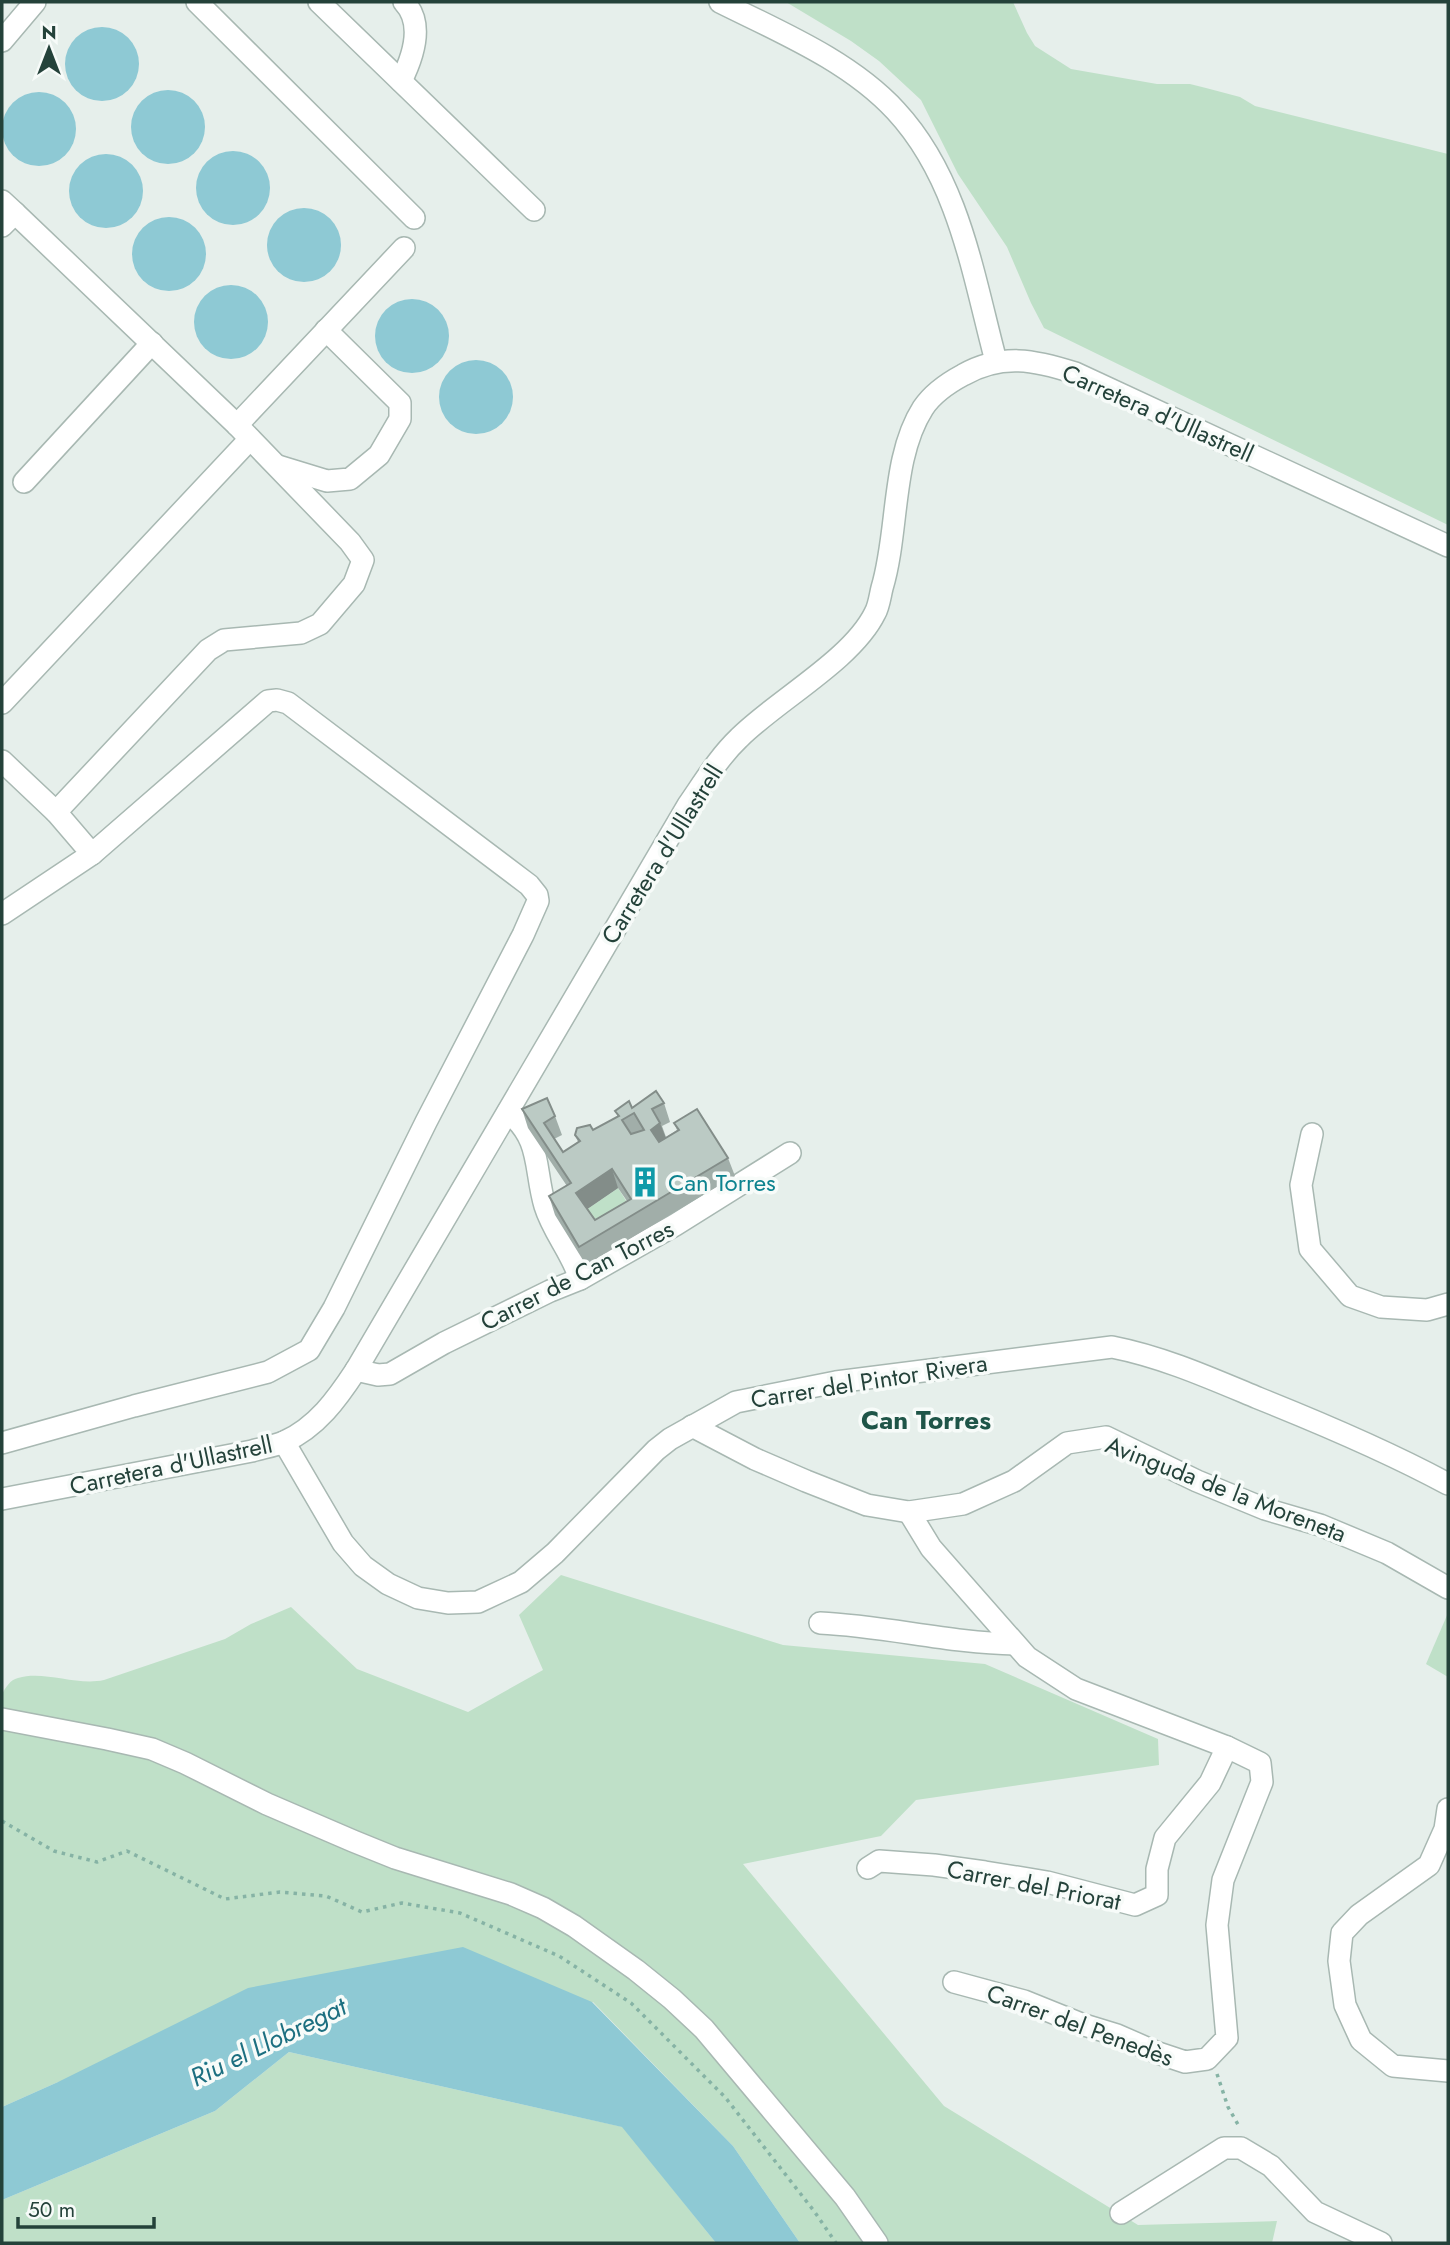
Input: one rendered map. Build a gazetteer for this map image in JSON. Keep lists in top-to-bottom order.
{
  "streets": {
    "street": [
      "Carretera d'Ullastrell",
      "Carrer de Can Torres",
      "Carrer del Pintor Rivera",
      "Avinguda de la Moreneta",
      "Carrer del Priorat",
      "Carrer del Penedès"
    ]
  },
  "crossings": [
    ["Carretera d'Ullastrell", "Carrer de Can Torres"],
    ["Carretera d'Ullastrell", "Carrer del Pintor Rivera"],
    ["Carrer del Pintor Rivera", "Avinguda de la Moreneta"],
    ["Avinguda de la Moreneta", "Carrer del Penedès"],
    ["Carrer del Priorat", "Carrer del Penedès"]
  ],
  "districts": ["Can Torres"],
  "water": ["Riu el Llobregat"],
  "places": {
    "building": ["Can Torres"]
  },
  "scale_bar": "50 m",
  "north": "top"
}
